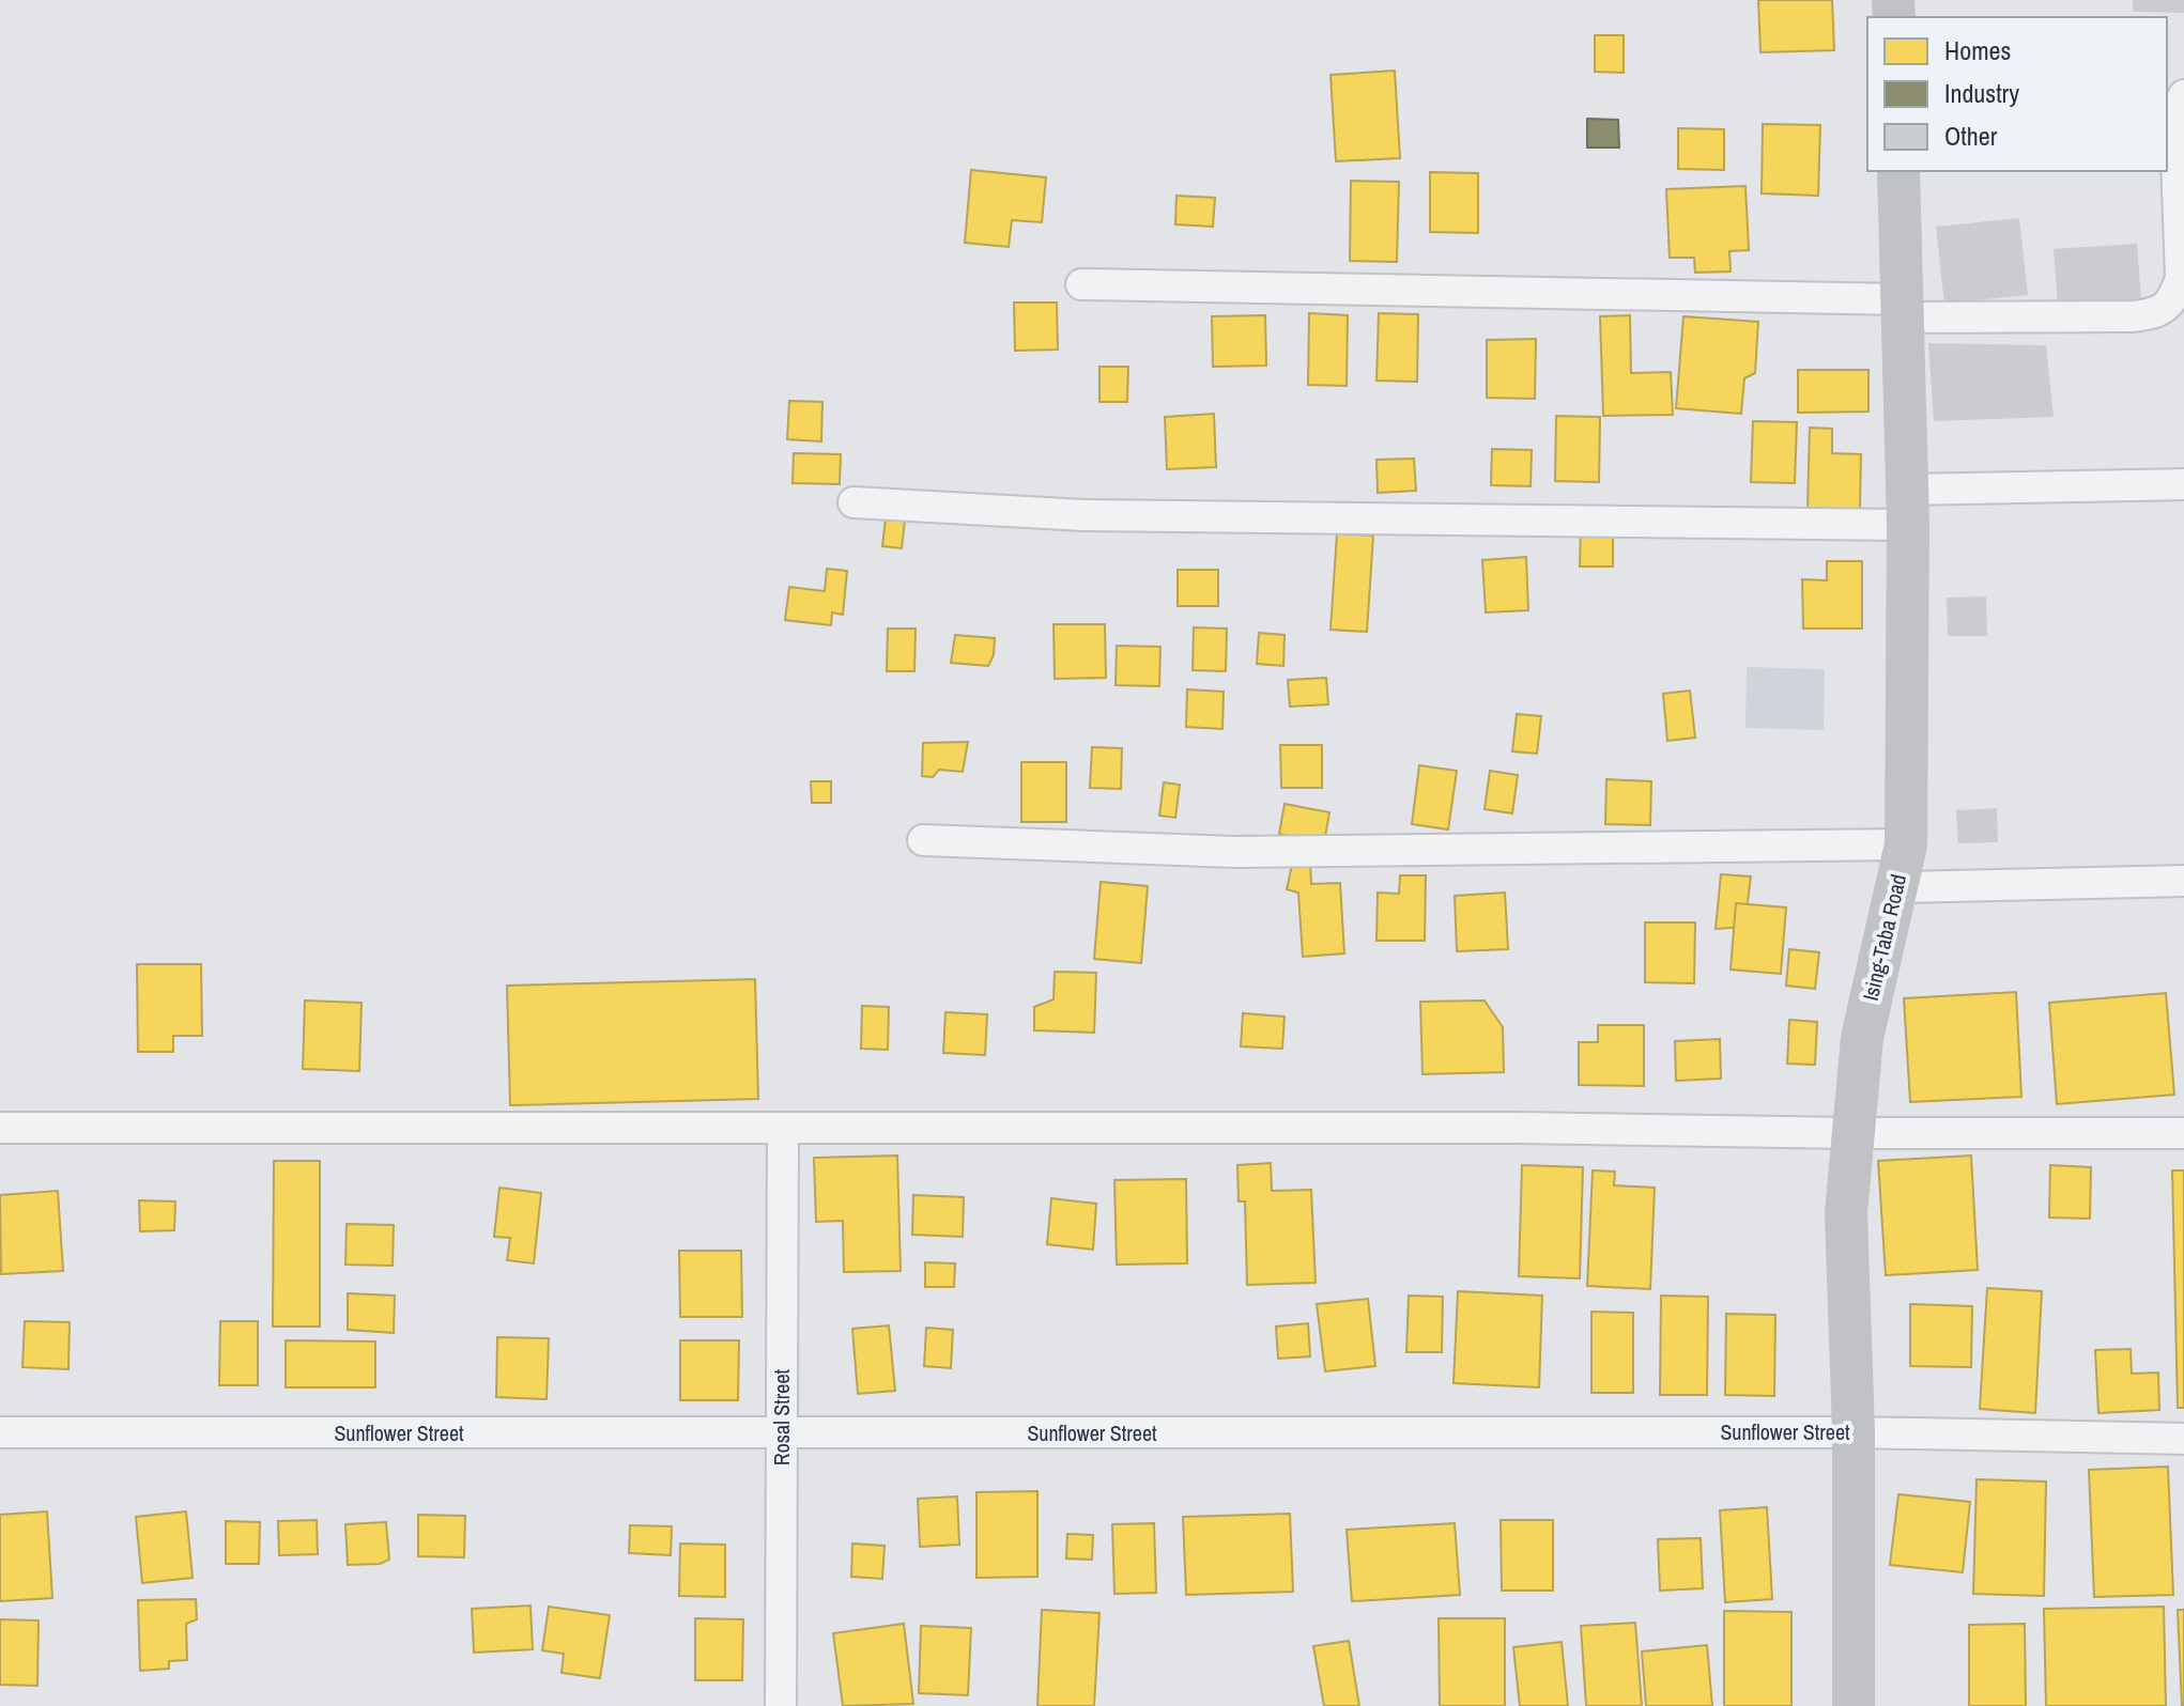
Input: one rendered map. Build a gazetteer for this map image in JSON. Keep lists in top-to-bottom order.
{
  "streets": {
    "street": ["Ising-Taba Road", "Rosal Street", "Sunflower Street"]
  },
  "crossings": [
    ["Ising-Taba Road", "Sunflower Street"],
    ["Rosal Street", "Sunflower Street"]
  ],
  "legend": ["Homes", "Industry", "Other"]
}
